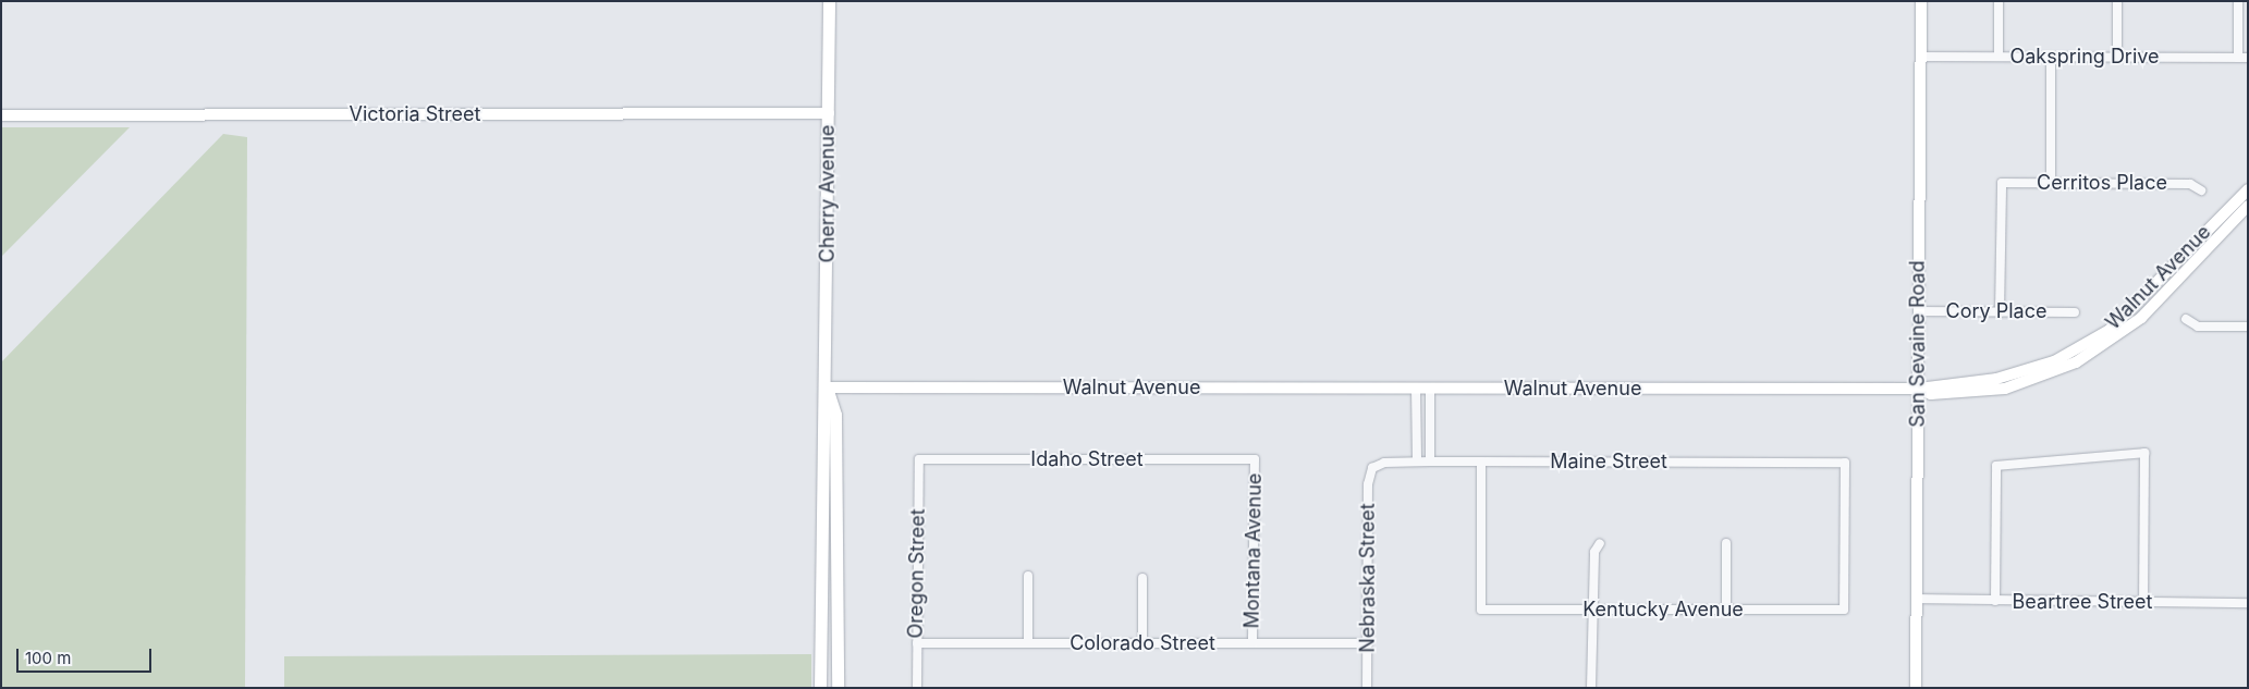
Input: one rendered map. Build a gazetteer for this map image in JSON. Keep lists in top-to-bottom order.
{
  "streets": {
    "main road": ["Cherry Avenue"],
    "street": [
      "Oakspring Drive",
      "Victoria Street",
      "Cerritos Place",
      "Walnut Avenue",
      "Cory Place",
      "San Sevaine Road",
      "Idaho Street",
      "Maine Street",
      "Montana Avenue",
      "Oregon Street",
      "Nebraska Street",
      "Beartree Street",
      "Kentucky Avenue",
      "Colorado Street"
    ]
  },
  "crossings": [
    ["Oakspring Drive", "San Sevaine Road"],
    ["Victoria Street", "Cherry Avenue"],
    ["Cerritos Place", "Cory Place"],
    ["Cherry Avenue", "Walnut Avenue"],
    ["Walnut Avenue", "San Sevaine Road"],
    ["Cory Place", "San Sevaine Road"],
    ["San Sevaine Road", "Beartree Street"],
    ["Idaho Street", "Montana Avenue"],
    ["Idaho Street", "Oregon Street"],
    ["Maine Street", "Nebraska Street"],
    ["Maine Street", "Kentucky Avenue"],
    ["Montana Avenue", "Colorado Street"],
    ["Oregon Street", "Colorado Street"],
    ["Nebraska Street", "Colorado Street"]
  ],
  "scale_bar": "100 m"
}
